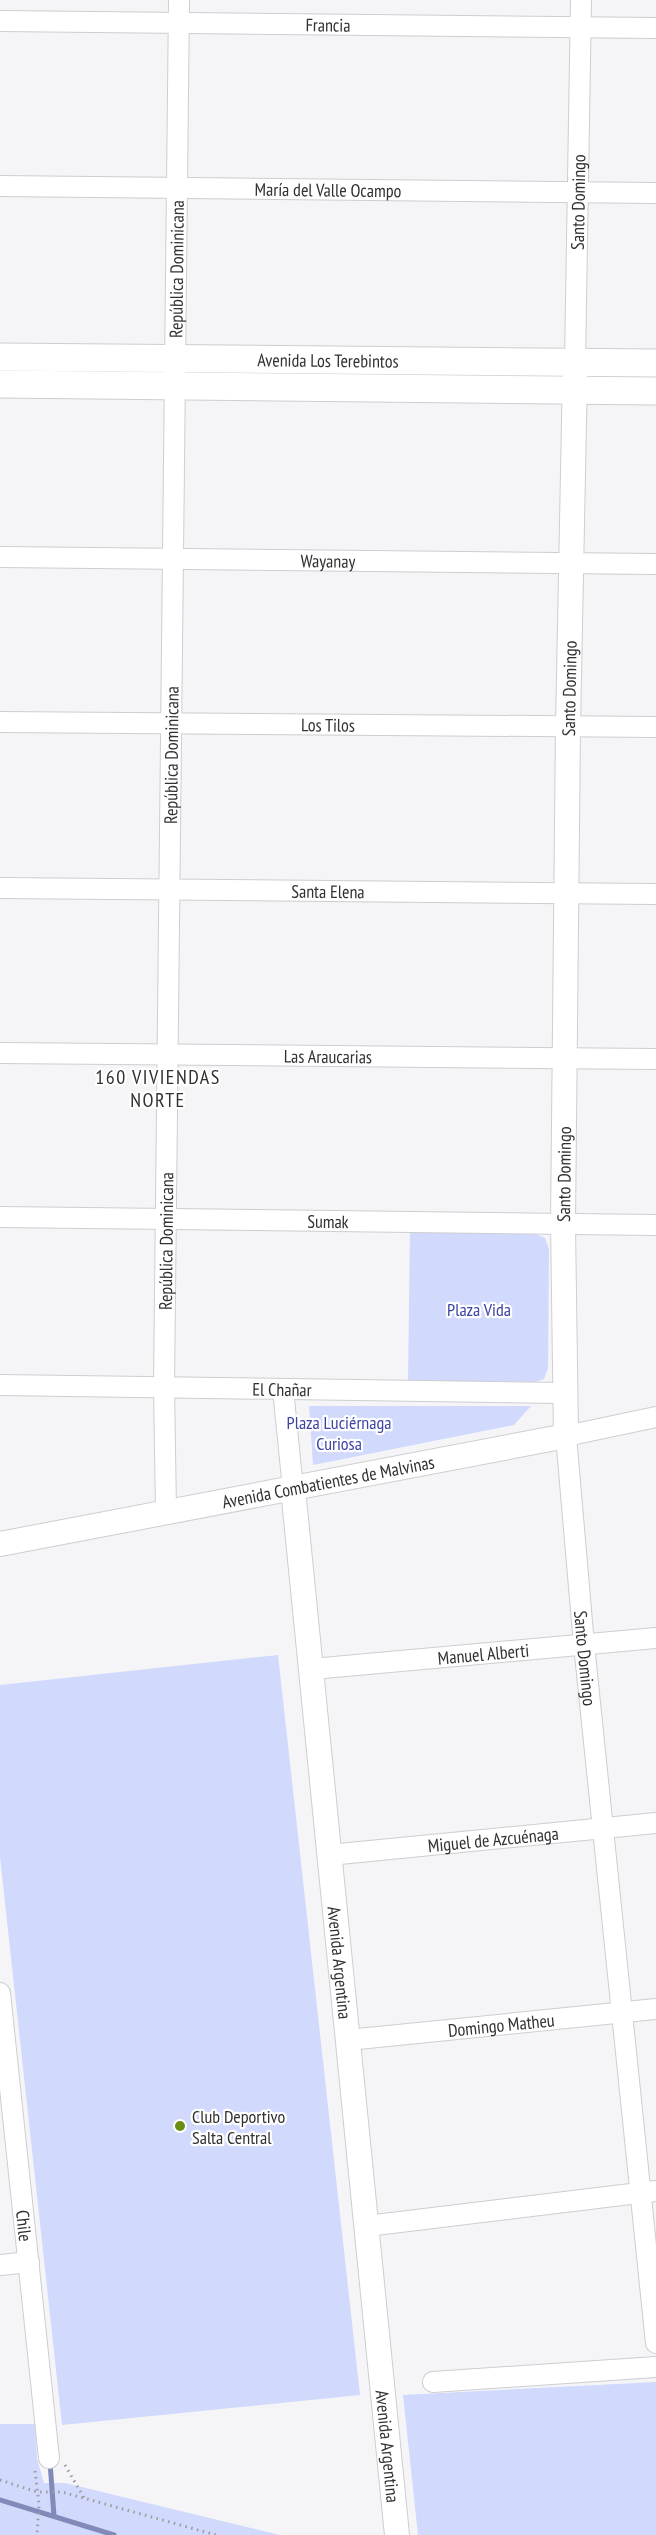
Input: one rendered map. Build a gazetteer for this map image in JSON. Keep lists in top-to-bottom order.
{
  "streets": {
    "main road": ["Avenida Los Terebintos"],
    "street": [
      "Francia",
      "María del Valle Ocampo",
      "Santo Domingo",
      "República Dominicana",
      "Wayanay",
      "Los Tilos",
      "Santa Elena",
      "Las Araucarias",
      "Sumak",
      "El Chañar",
      "Avenida Combatientes de Malvinas",
      "Manuel Alberti",
      "Miguel de Azcuénaga",
      "Avenida Argentina",
      "Domingo Matheu",
      "Chile"
    ]
  },
  "crossings": [
    ["Francia", "Santo Domingo"],
    ["Francia", "República Dominicana"],
    ["María del Valle Ocampo", "Santo Domingo"],
    ["María del Valle Ocampo", "República Dominicana"],
    ["Santo Domingo", "Avenida Los Terebintos"],
    ["Santo Domingo", "Wayanay"],
    ["Santo Domingo", "Los Tilos"],
    ["Santo Domingo", "Santa Elena"],
    ["Santo Domingo", "Las Araucarias"],
    ["Santo Domingo", "Sumak"],
    ["Santo Domingo", "El Chañar"],
    ["Santo Domingo", "Avenida Combatientes de Malvinas"],
    ["Santo Domingo", "Manuel Alberti"],
    ["Santo Domingo", "Miguel de Azcuénaga"],
    ["Santo Domingo", "Domingo Matheu"],
    ["República Dominicana", "Avenida Los Terebintos"],
    ["República Dominicana", "Wayanay"],
    ["República Dominicana", "Los Tilos"],
    ["República Dominicana", "Santa Elena"],
    ["República Dominicana", "Las Araucarias"],
    ["República Dominicana", "Sumak"],
    ["República Dominicana", "El Chañar"],
    ["República Dominicana", "Avenida Combatientes de Malvinas"],
    ["El Chañar", "Avenida Argentina"],
    ["Avenida Combatientes de Malvinas", "Avenida Argentina"],
    ["Manuel Alberti", "Avenida Argentina"],
    ["Miguel de Azcuénaga", "Avenida Argentina"],
    ["Avenida Argentina", "Domingo Matheu"]
  ],
  "districts": ["160 VIVIENDAS NORTE"],
  "parks": ["Plaza Vida", "Plaza Luciérnaga Curiosa"],
  "places": ["Club Deportivo Salta Central"]
}
